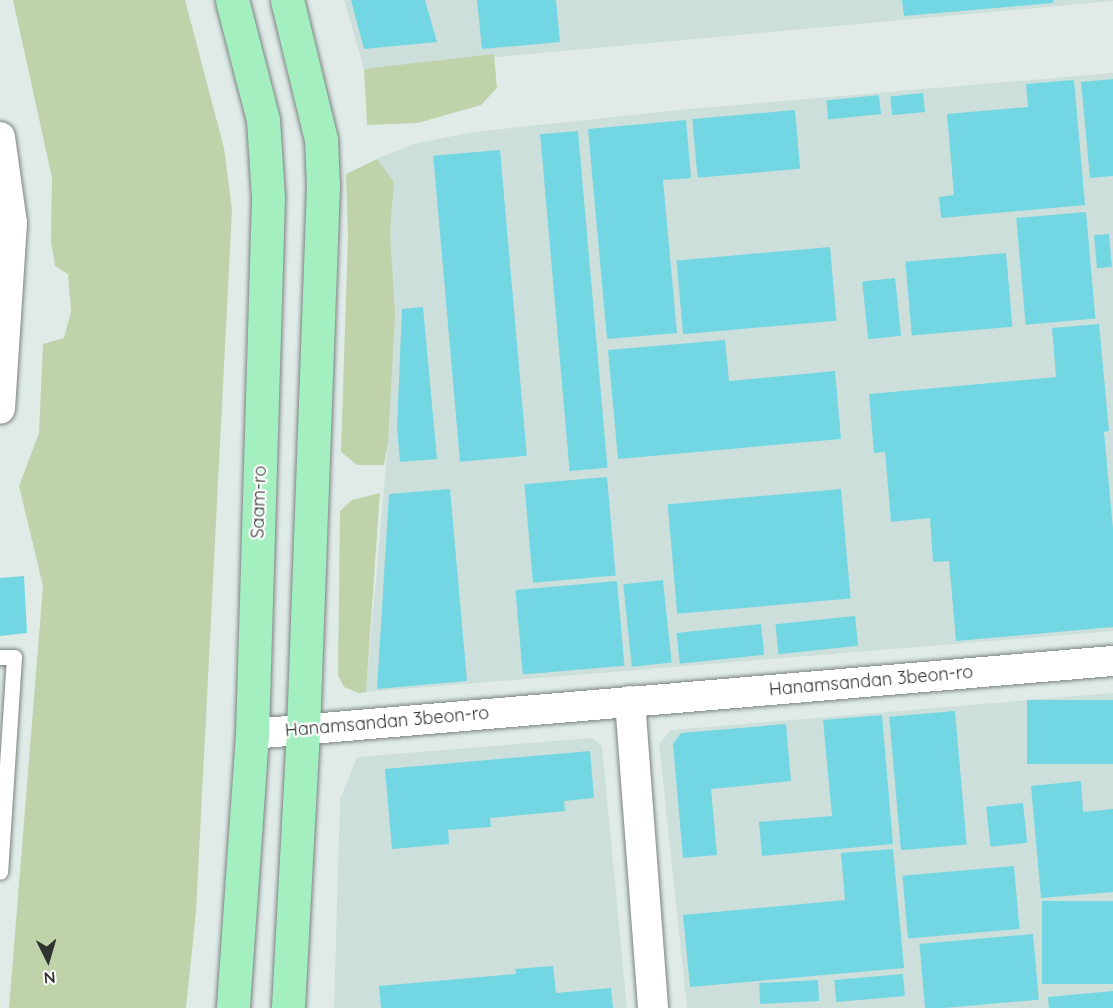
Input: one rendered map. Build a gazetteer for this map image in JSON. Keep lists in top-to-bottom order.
{
  "streets": {
    "main road": ["Saam-ro"],
    "street": ["Hanamsandan 3beon-ro"]
  },
  "crossings": [
    ["Saam-ro", "Hanamsandan 3beon-ro"]
  ],
  "north": "bottom"
}
